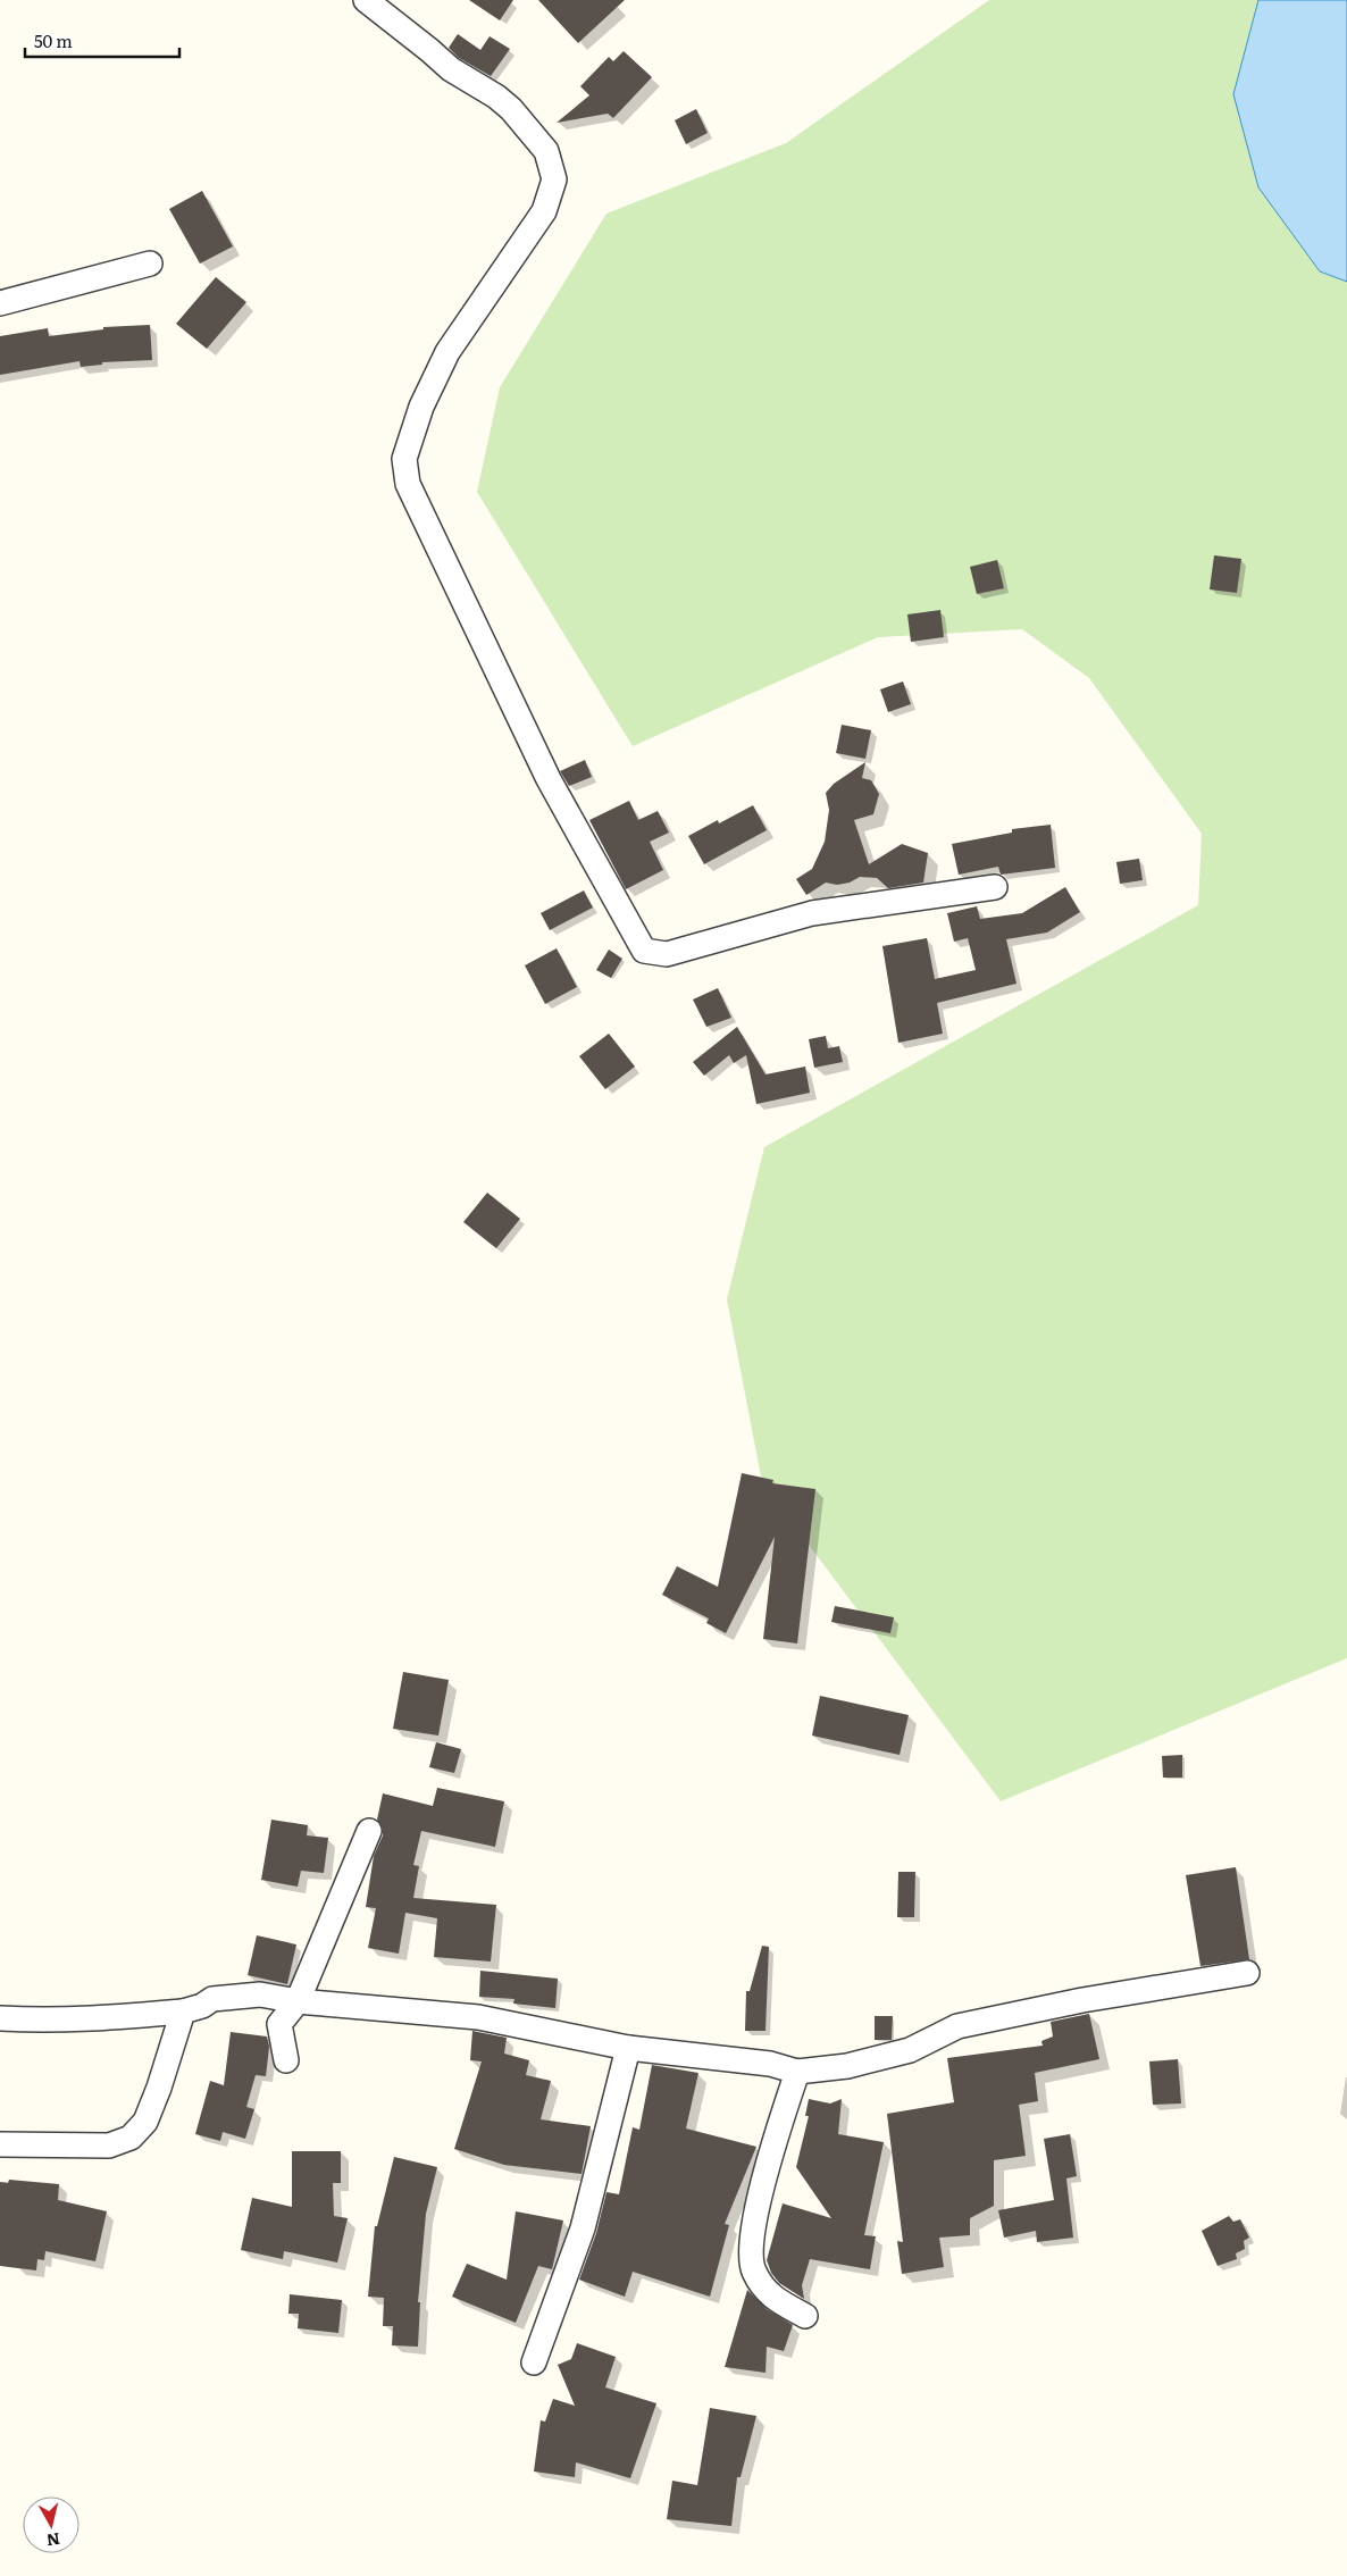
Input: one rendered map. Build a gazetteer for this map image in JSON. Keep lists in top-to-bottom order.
{
  "scale_bar": "50 m",
  "north": "bottom"
}
